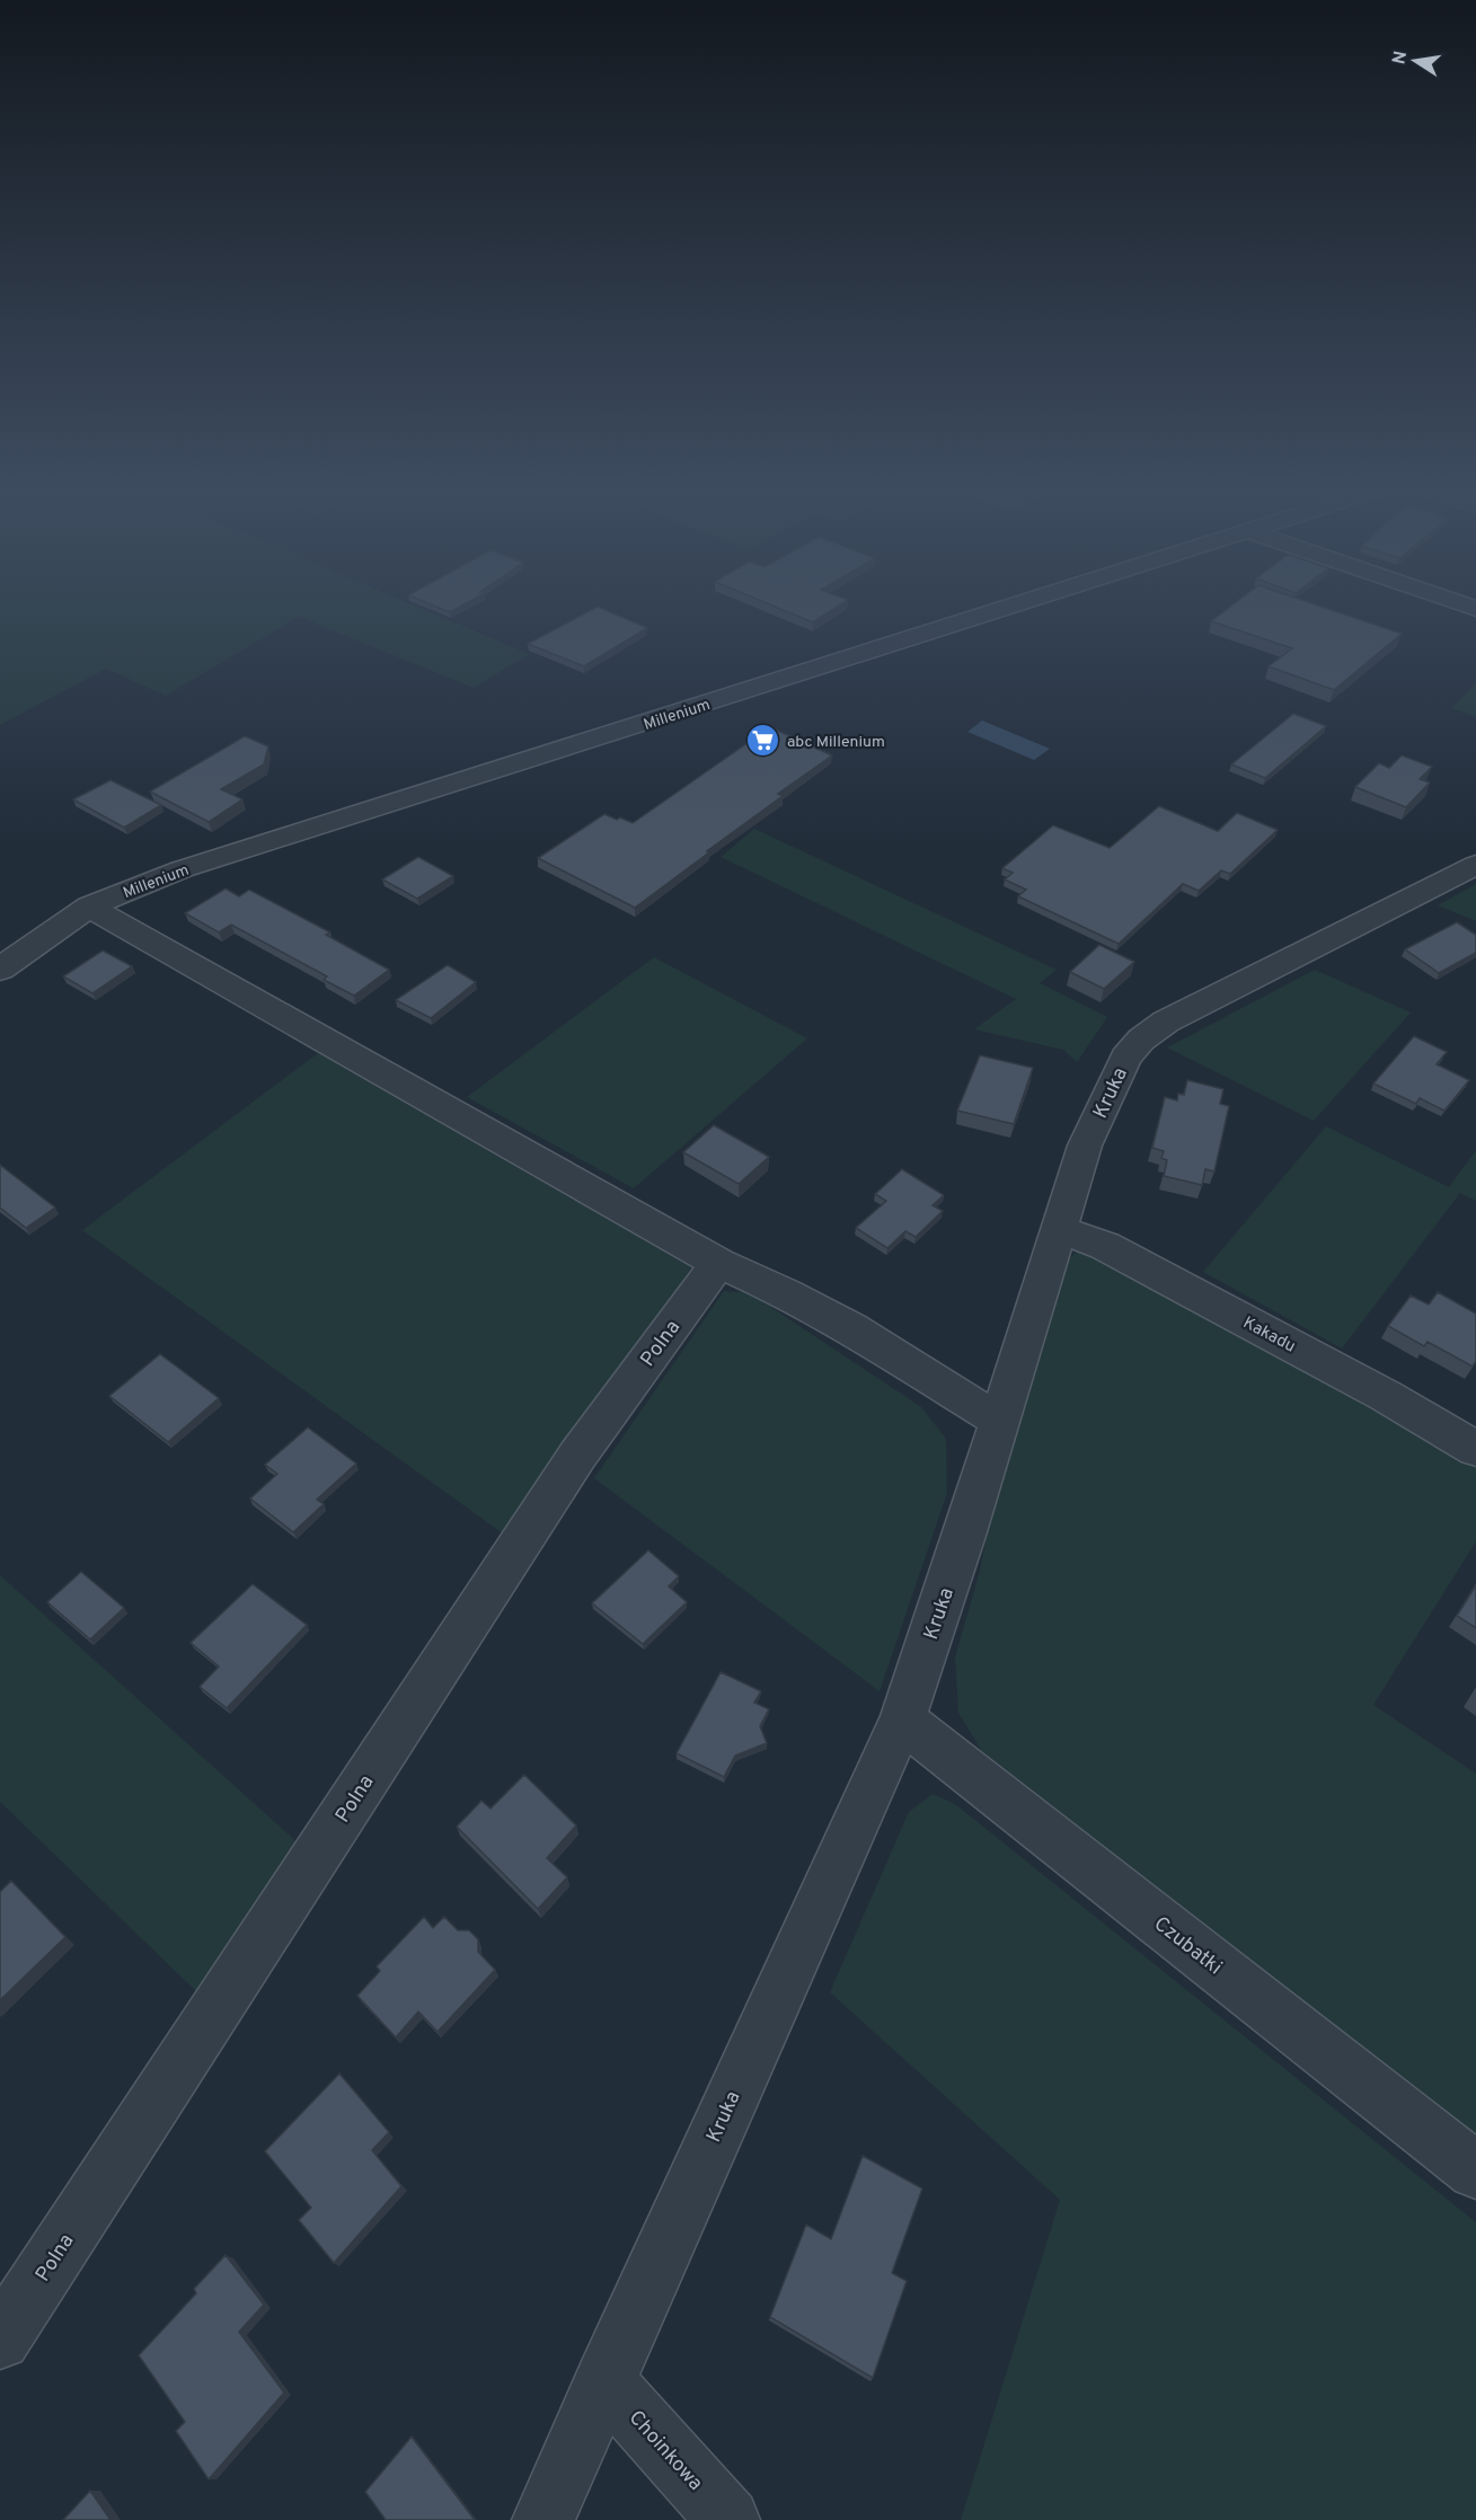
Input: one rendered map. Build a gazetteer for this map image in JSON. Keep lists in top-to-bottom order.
{
  "streets": {
    "street": [
      "Millenium",
      "Kruka",
      "Kakadu",
      "Polna",
      "Czubatki",
      "Choinkowa"
    ]
  },
  "crossings": [
    ["Kruka", "Kakadu"],
    ["Kruka", "Czubatki"],
    ["Kruka", "Choinkowa"]
  ],
  "places": {
    "supermarket": ["abc Millenium"]
  },
  "north": "left"
}
